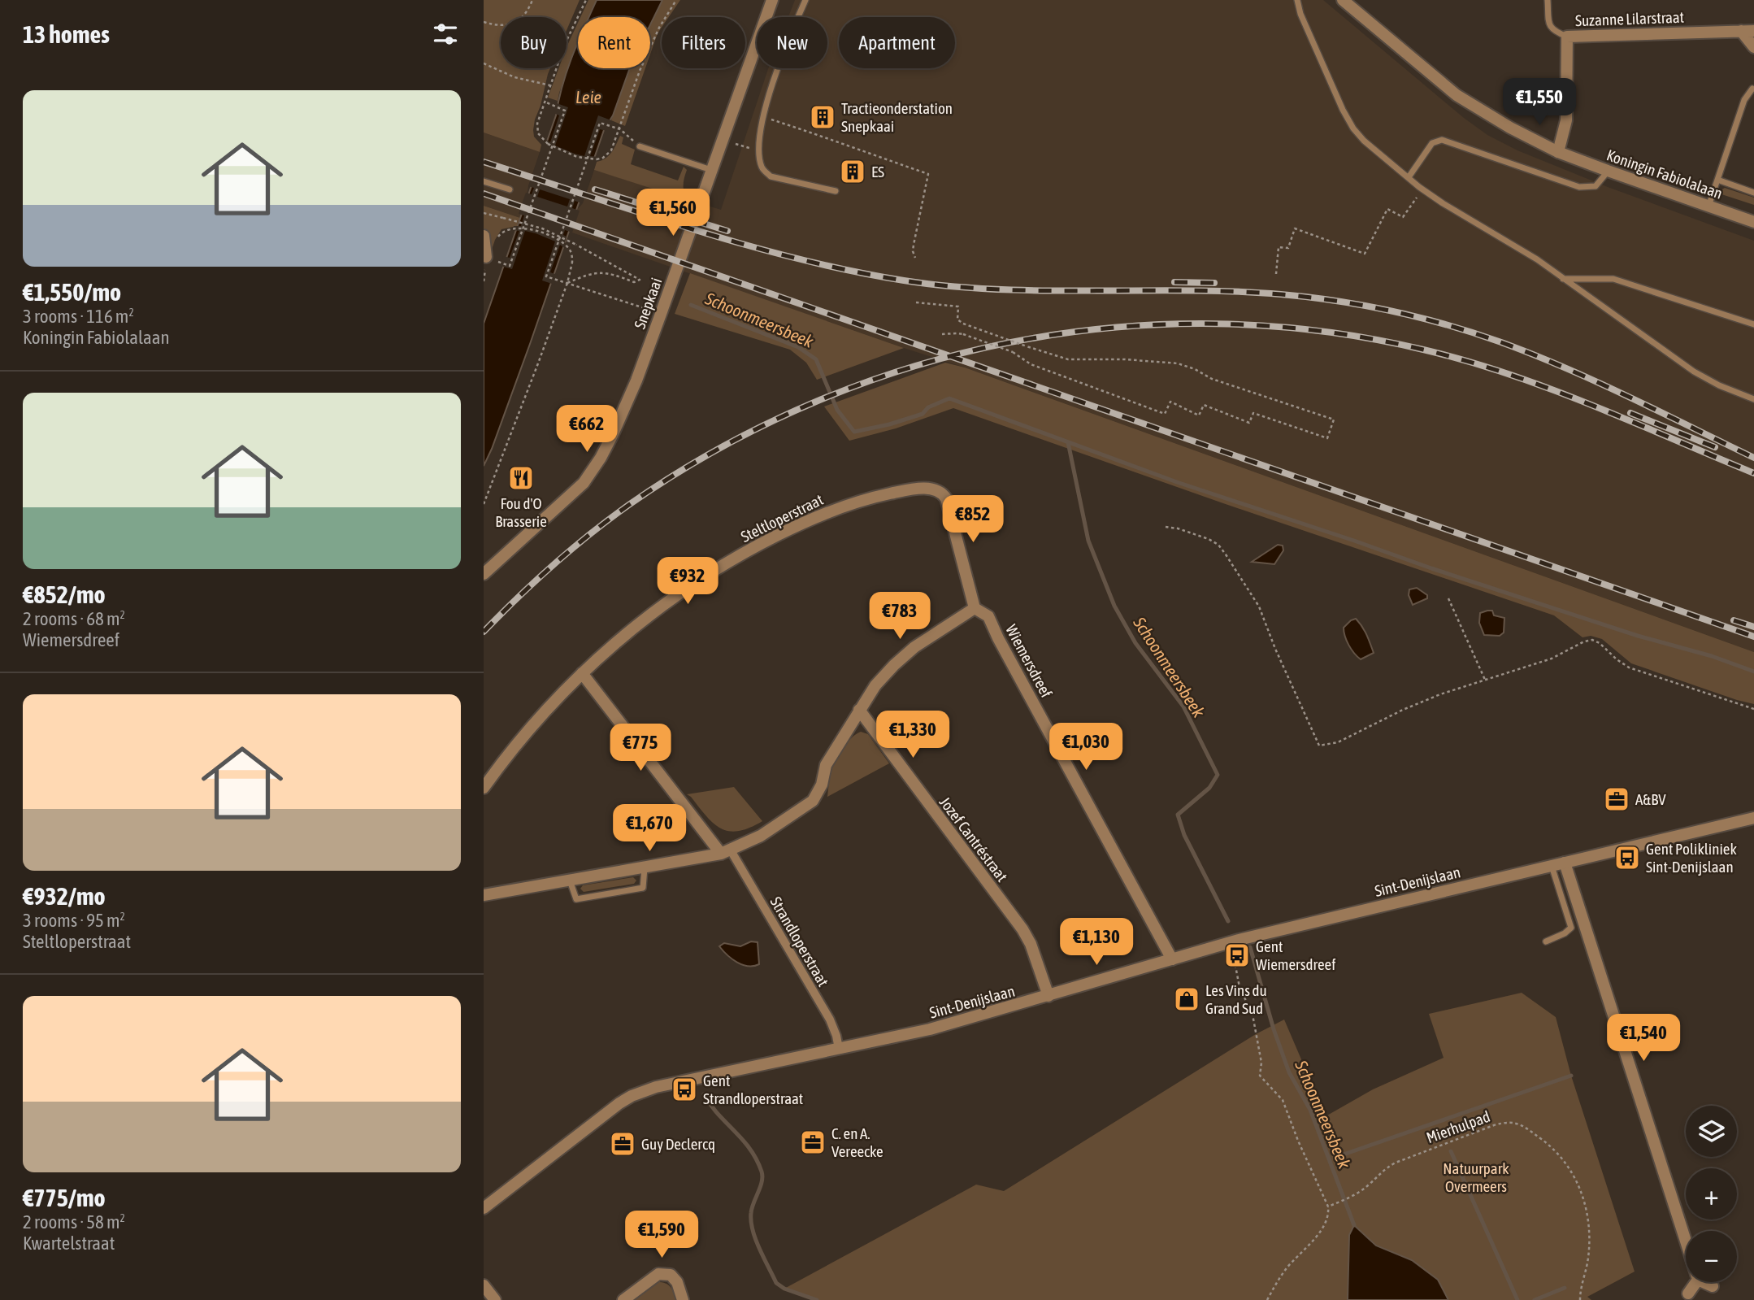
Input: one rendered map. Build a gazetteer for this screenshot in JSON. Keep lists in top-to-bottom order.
{
  "streets": {
    "street": [
      "Suzanne Lilarstraat",
      "Koningin Fabiolalaan",
      "Snepkaai",
      "Steltloperstraat",
      "Wiemersdreef",
      "Jozef Cantréstraat",
      "Sint-Denijslaan",
      "Strandloperstraat"
    ],
    "path": ["Mierhulpad"]
  },
  "crossings": [
    ["Suzanne Lilarstraat", "Koningin Fabiolalaan"],
    ["Steltloperstraat", "Wiemersdreef"],
    ["Wiemersdreef", "Sint-Denijslaan"],
    ["Jozef Cantréstraat", "Sint-Denijslaan"],
    ["Sint-Denijslaan", "Strandloperstraat"]
  ],
  "water": ["Leie", "Schoonmeersbeek"],
  "parks": ["Natuurpark Overmeers"],
  "places": {
    "building": ["Tractieonderstation Snepkaai", "ES"],
    "restaurant": ["Fou d'O Brasserie"],
    "office": ["A&BV", "C. en A. Vereecke", "Guy Declercq"],
    "bus stop": ["Gent Polikliniek Sint-Denijslaan", "Gent Wiemersdreef", "Gent Strandloperstraat"],
    "shop": ["Les Vins du Grand Sud"]
  },
  "page": {
    "heading": "13 homes",
    "chip": [
      "Buy",
      "Rent",
      "Filters",
      "New",
      "Apartment"
    ],
    "list": [
      {
        "name": "€1,550/mo",
        "note": "3 rooms · 116 m² · Koningin Fabiolalaan"
      },
      {
        "name": "€852/mo",
        "note": "2 rooms · 68 m² · Wiemersdreef"
      },
      {
        "name": "€932/mo",
        "note": "3 rooms · 95 m² · Steltloperstraat"
      },
      {
        "name": "€775/mo",
        "note": "2 rooms · 58 m² · Kwartelstraat"
      }
    ],
    "price": [
      "€1,550",
      "€1,560",
      "€662",
      "€852",
      "€932",
      "€783",
      "€1,330",
      "€1,030",
      "€775",
      "€1,670",
      "€1,130",
      "€1,540",
      "€1,590"
    ],
    "map_buttons": ["+", "−"]
  }
}
